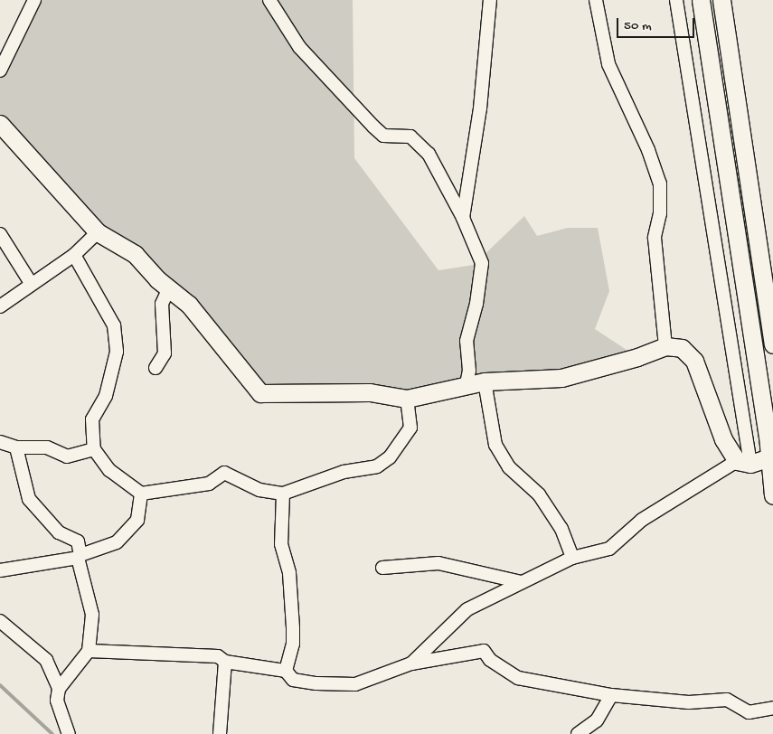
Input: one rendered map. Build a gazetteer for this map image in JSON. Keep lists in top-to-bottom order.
{
  "scale_bar": "50 m"
}
